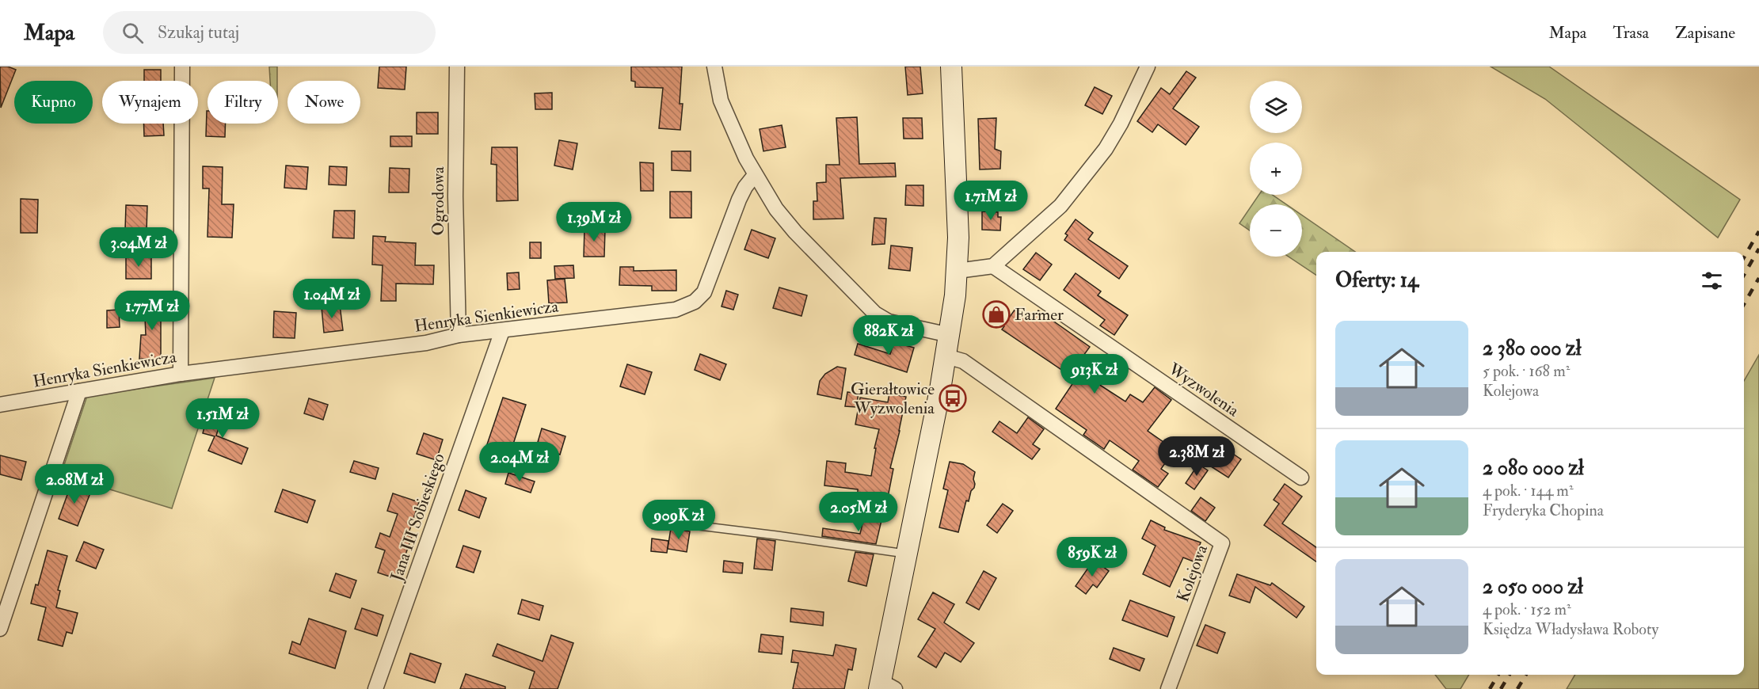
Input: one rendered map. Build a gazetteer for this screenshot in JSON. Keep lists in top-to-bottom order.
{
  "streets": {
    "street": [
      "Ogrodowa",
      "Henryka Sienkiewicza",
      "Wyzwolenia",
      "Jana III Sobieskiego",
      "Kolejowa"
    ]
  },
  "crossings": [
    ["Ogrodowa", "Henryka Sienkiewicza"],
    ["Henryka Sienkiewicza", "Jana III Sobieskiego"]
  ],
  "places": {
    "shop": ["Farmer"],
    "bus stop": ["Gierałtowice Wyzwolenia"]
  },
  "page": {
    "header": "Mapa",
    "search": "Szukaj tutaj",
    "nav": ["Mapa", "Trasa", "Zapisane"],
    "map_buttons": ["+", "−"],
    "chip": [
      "Kupno",
      "Wynajem",
      "Filtry",
      "Nowe"
    ],
    "price": [
      "1.71M zł",
      "1.39M zł",
      "3.04M zł",
      "1.04M zł",
      "1.77M zł",
      "882K zł",
      "913K zł",
      "1.51M zł",
      "2.38M zł",
      "2.04M zł",
      "2.08M zł",
      "2.05M zł",
      "909K zł",
      "859K zł"
    ],
    "heading": "Oferty: 14",
    "list": [
      {
        "name": "2 380 000 zł",
        "note": "5 pok. · 168 m² · Kolejowa"
      },
      {
        "name": "2 080 000 zł",
        "note": "4 pok. · 144 m² · Fryderyka Chopina"
      },
      {
        "name": "2 050 000 zł",
        "note": "4 pok. · 152 m² · Księdza Władysława Roboty"
      }
    ]
  }
}
